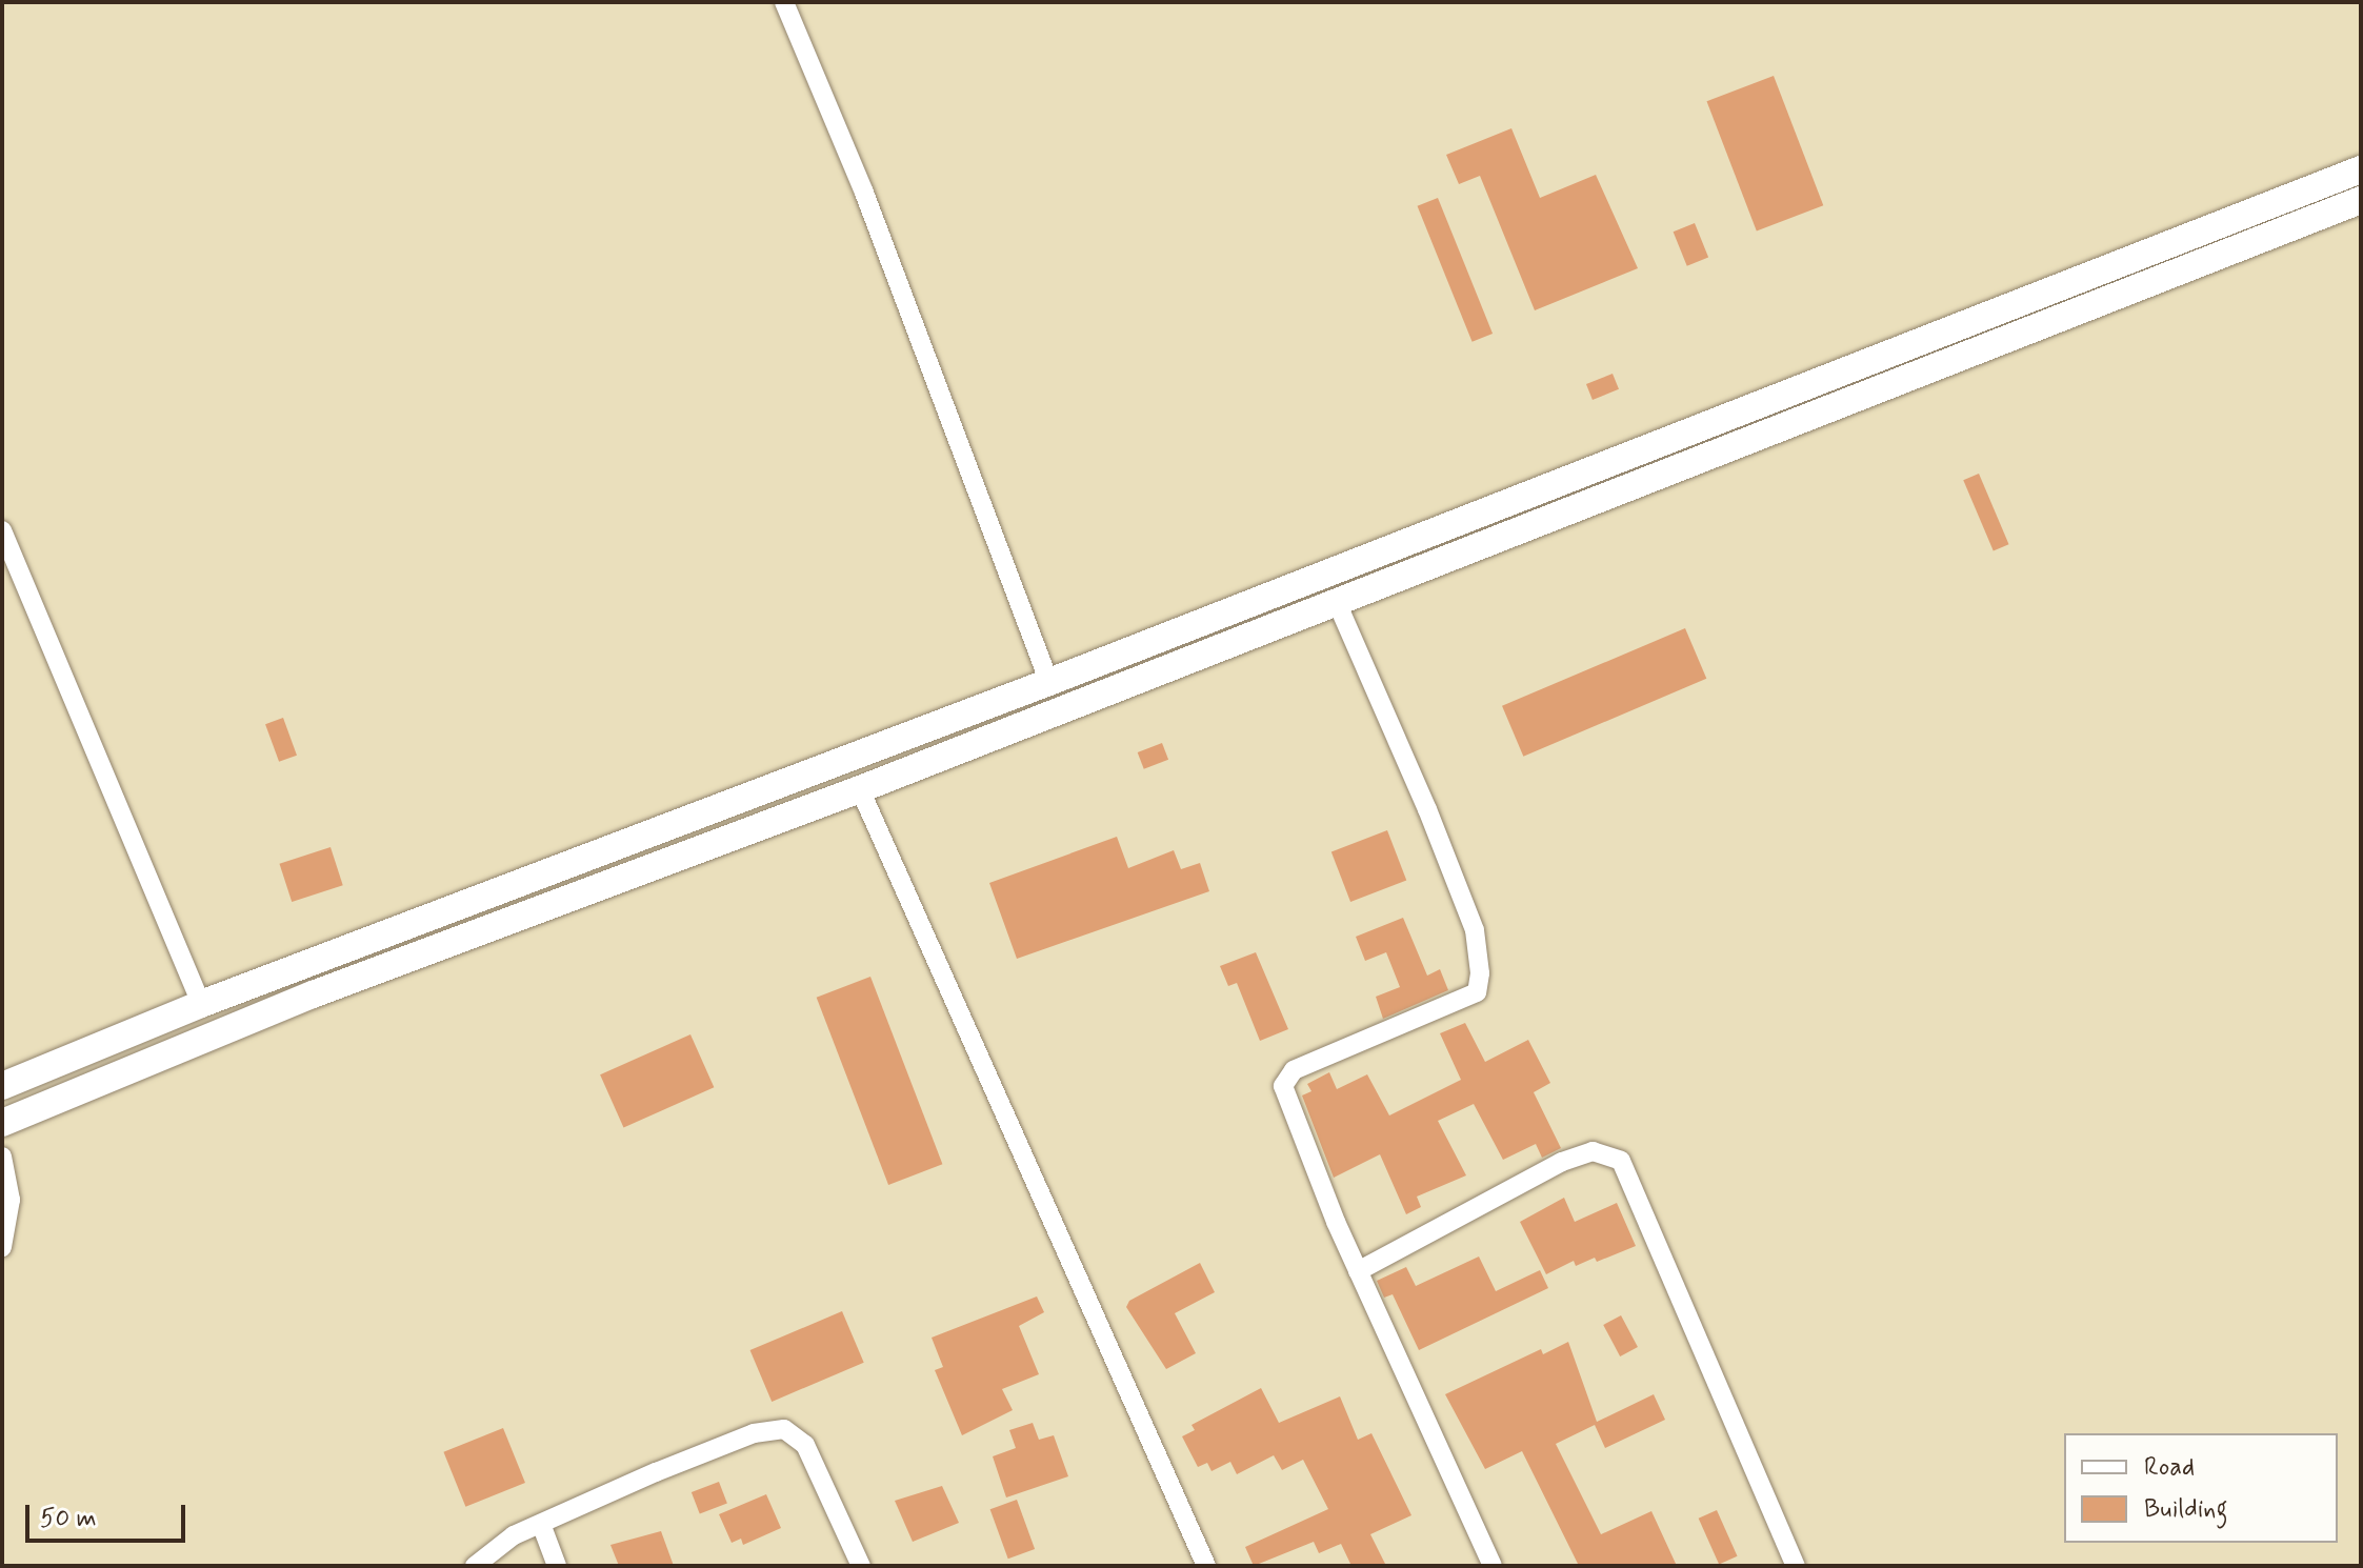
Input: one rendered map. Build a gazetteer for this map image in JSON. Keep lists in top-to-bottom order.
{
  "legend": ["Road", "Building"],
  "scale_bar": "50 m"
}
